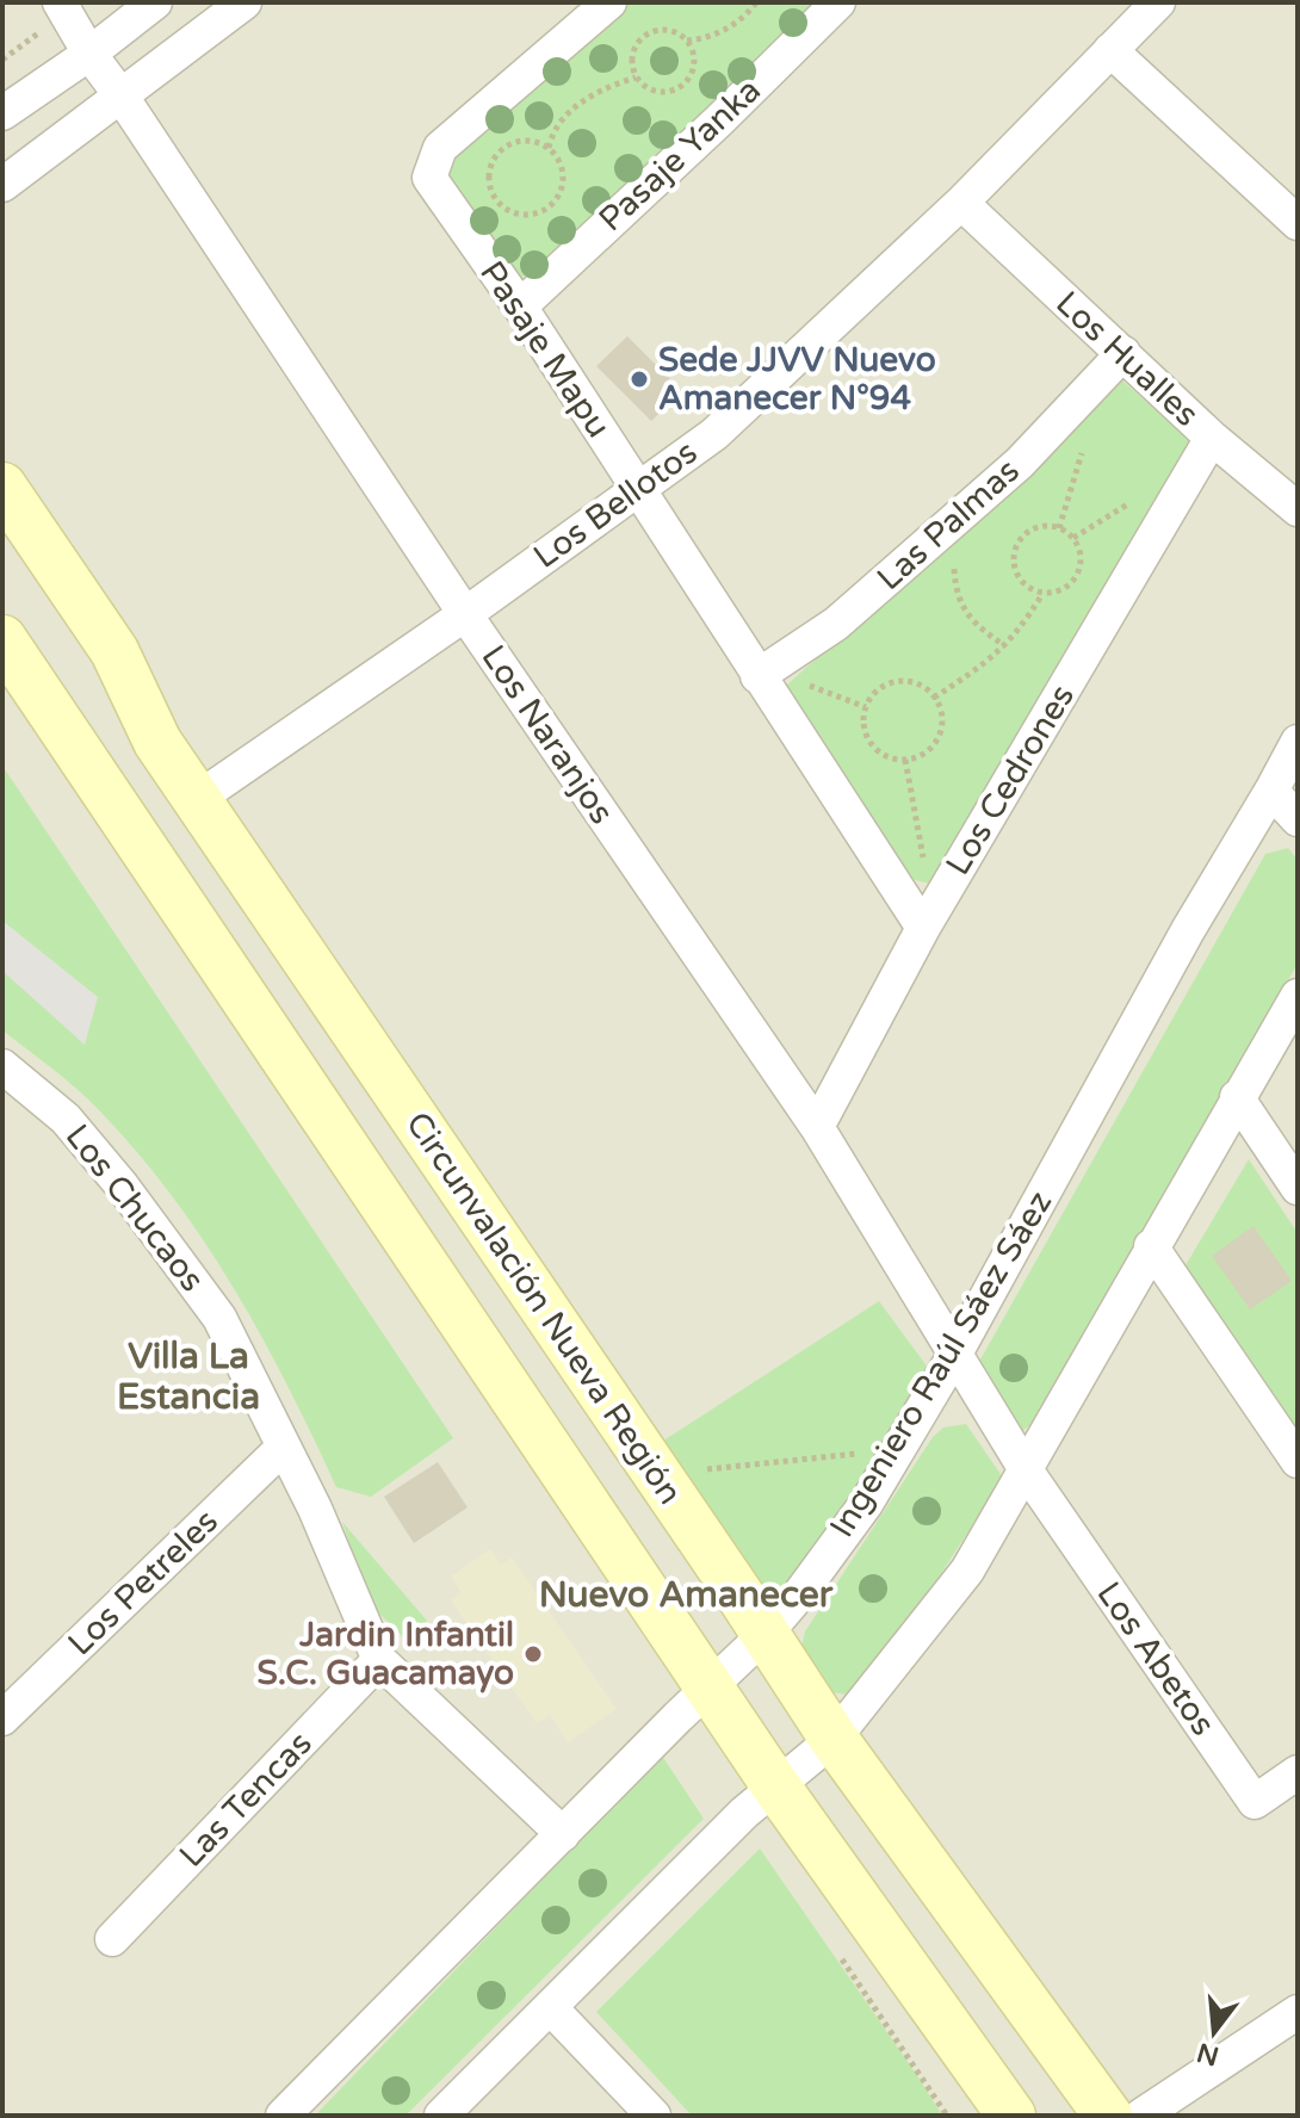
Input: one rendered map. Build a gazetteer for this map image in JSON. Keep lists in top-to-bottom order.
{
  "streets": {
    "main road": ["Circunvalación Nueva Región"],
    "street": [
      "Pasaje Yanka",
      "Pasaje Mapu",
      "Los Hualles",
      "Los Bellotos",
      "Las Palmas",
      "Los Naranjos",
      "Los Cedrones",
      "Los Chucaos",
      "Ingeniero Raúl Sáez Sáez",
      "Los Petreles",
      "Los Abetos",
      "Las Tencas"
    ]
  },
  "crossings": [
    ["Pasaje Yanka", "Pasaje Mapu"],
    ["Pasaje Mapu", "Los Bellotos"],
    ["Pasaje Mapu", "Las Palmas"],
    ["Pasaje Mapu", "Los Cedrones"],
    ["Los Hualles", "Los Bellotos"],
    ["Los Hualles", "Las Palmas"],
    ["Los Hualles", "Los Cedrones"],
    ["Los Bellotos", "Los Naranjos"],
    ["Los Bellotos", "Circunvalación Nueva Región"],
    ["Los Naranjos", "Los Cedrones"],
    ["Los Naranjos", "Ingeniero Raúl Sáez Sáez"],
    ["Los Naranjos", "Los Abetos"],
    ["Los Chucaos", "Ingeniero Raúl Sáez Sáez"],
    ["Los Chucaos", "Los Petreles"],
    ["Los Chucaos", "Las Tencas"],
    ["Circunvalación Nueva Región", "Ingeniero Raúl Sáez Sáez"]
  ],
  "districts": ["Villa La Estancia", "Nuevo Amanecer"],
  "places": ["Sede JJVV Nuevo Amanecer N°94", "Jardin Infantil S.C. Guacamayo"],
  "north": "bottom"
}
